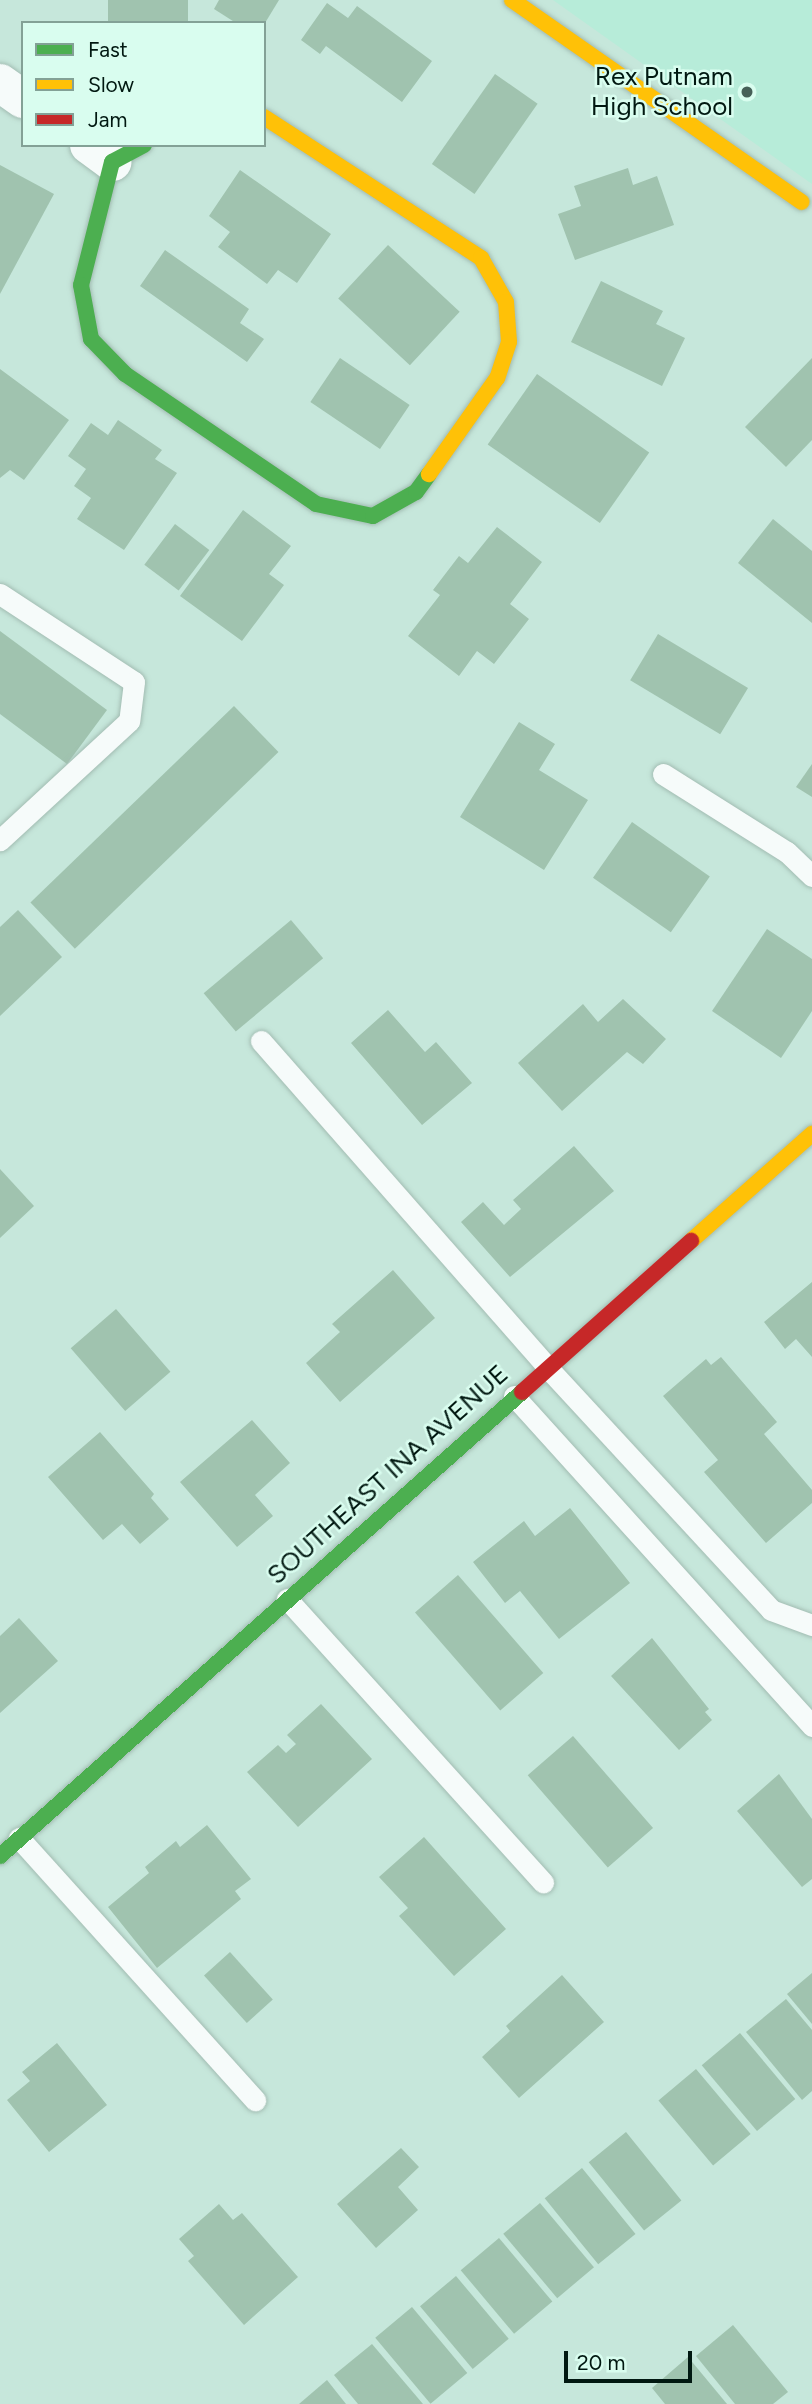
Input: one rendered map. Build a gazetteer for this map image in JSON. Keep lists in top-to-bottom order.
{
  "streets": {
    "street": ["SOUTHEAST INA AVENUE"]
  },
  "places": ["Rex Putnam High School"],
  "legend": ["Fast", "Slow", "Jam"],
  "scale_bar": "20 m"
}
